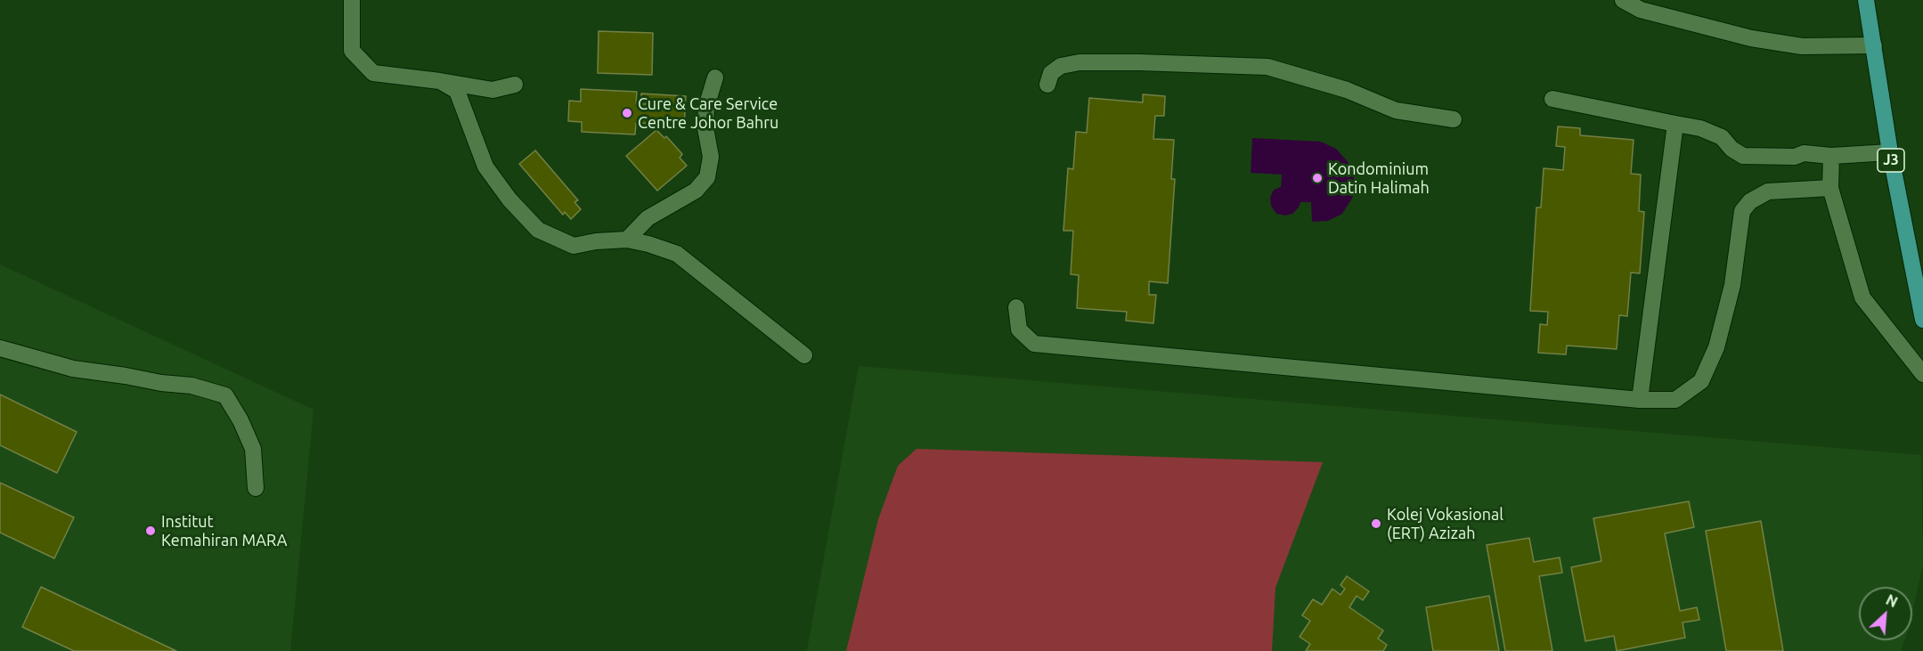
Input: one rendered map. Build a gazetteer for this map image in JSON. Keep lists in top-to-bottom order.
{
  "streets": {
    "main road": ["J3"]
  },
  "places": [
    "Cure & Care Service Centre Johor Bahru",
    "Kondominium Datin Halimah",
    "Kolej Vokasional (ERT) Azizah",
    "Institut Kemahiran MARA"
  ],
  "north": "top right"
}
